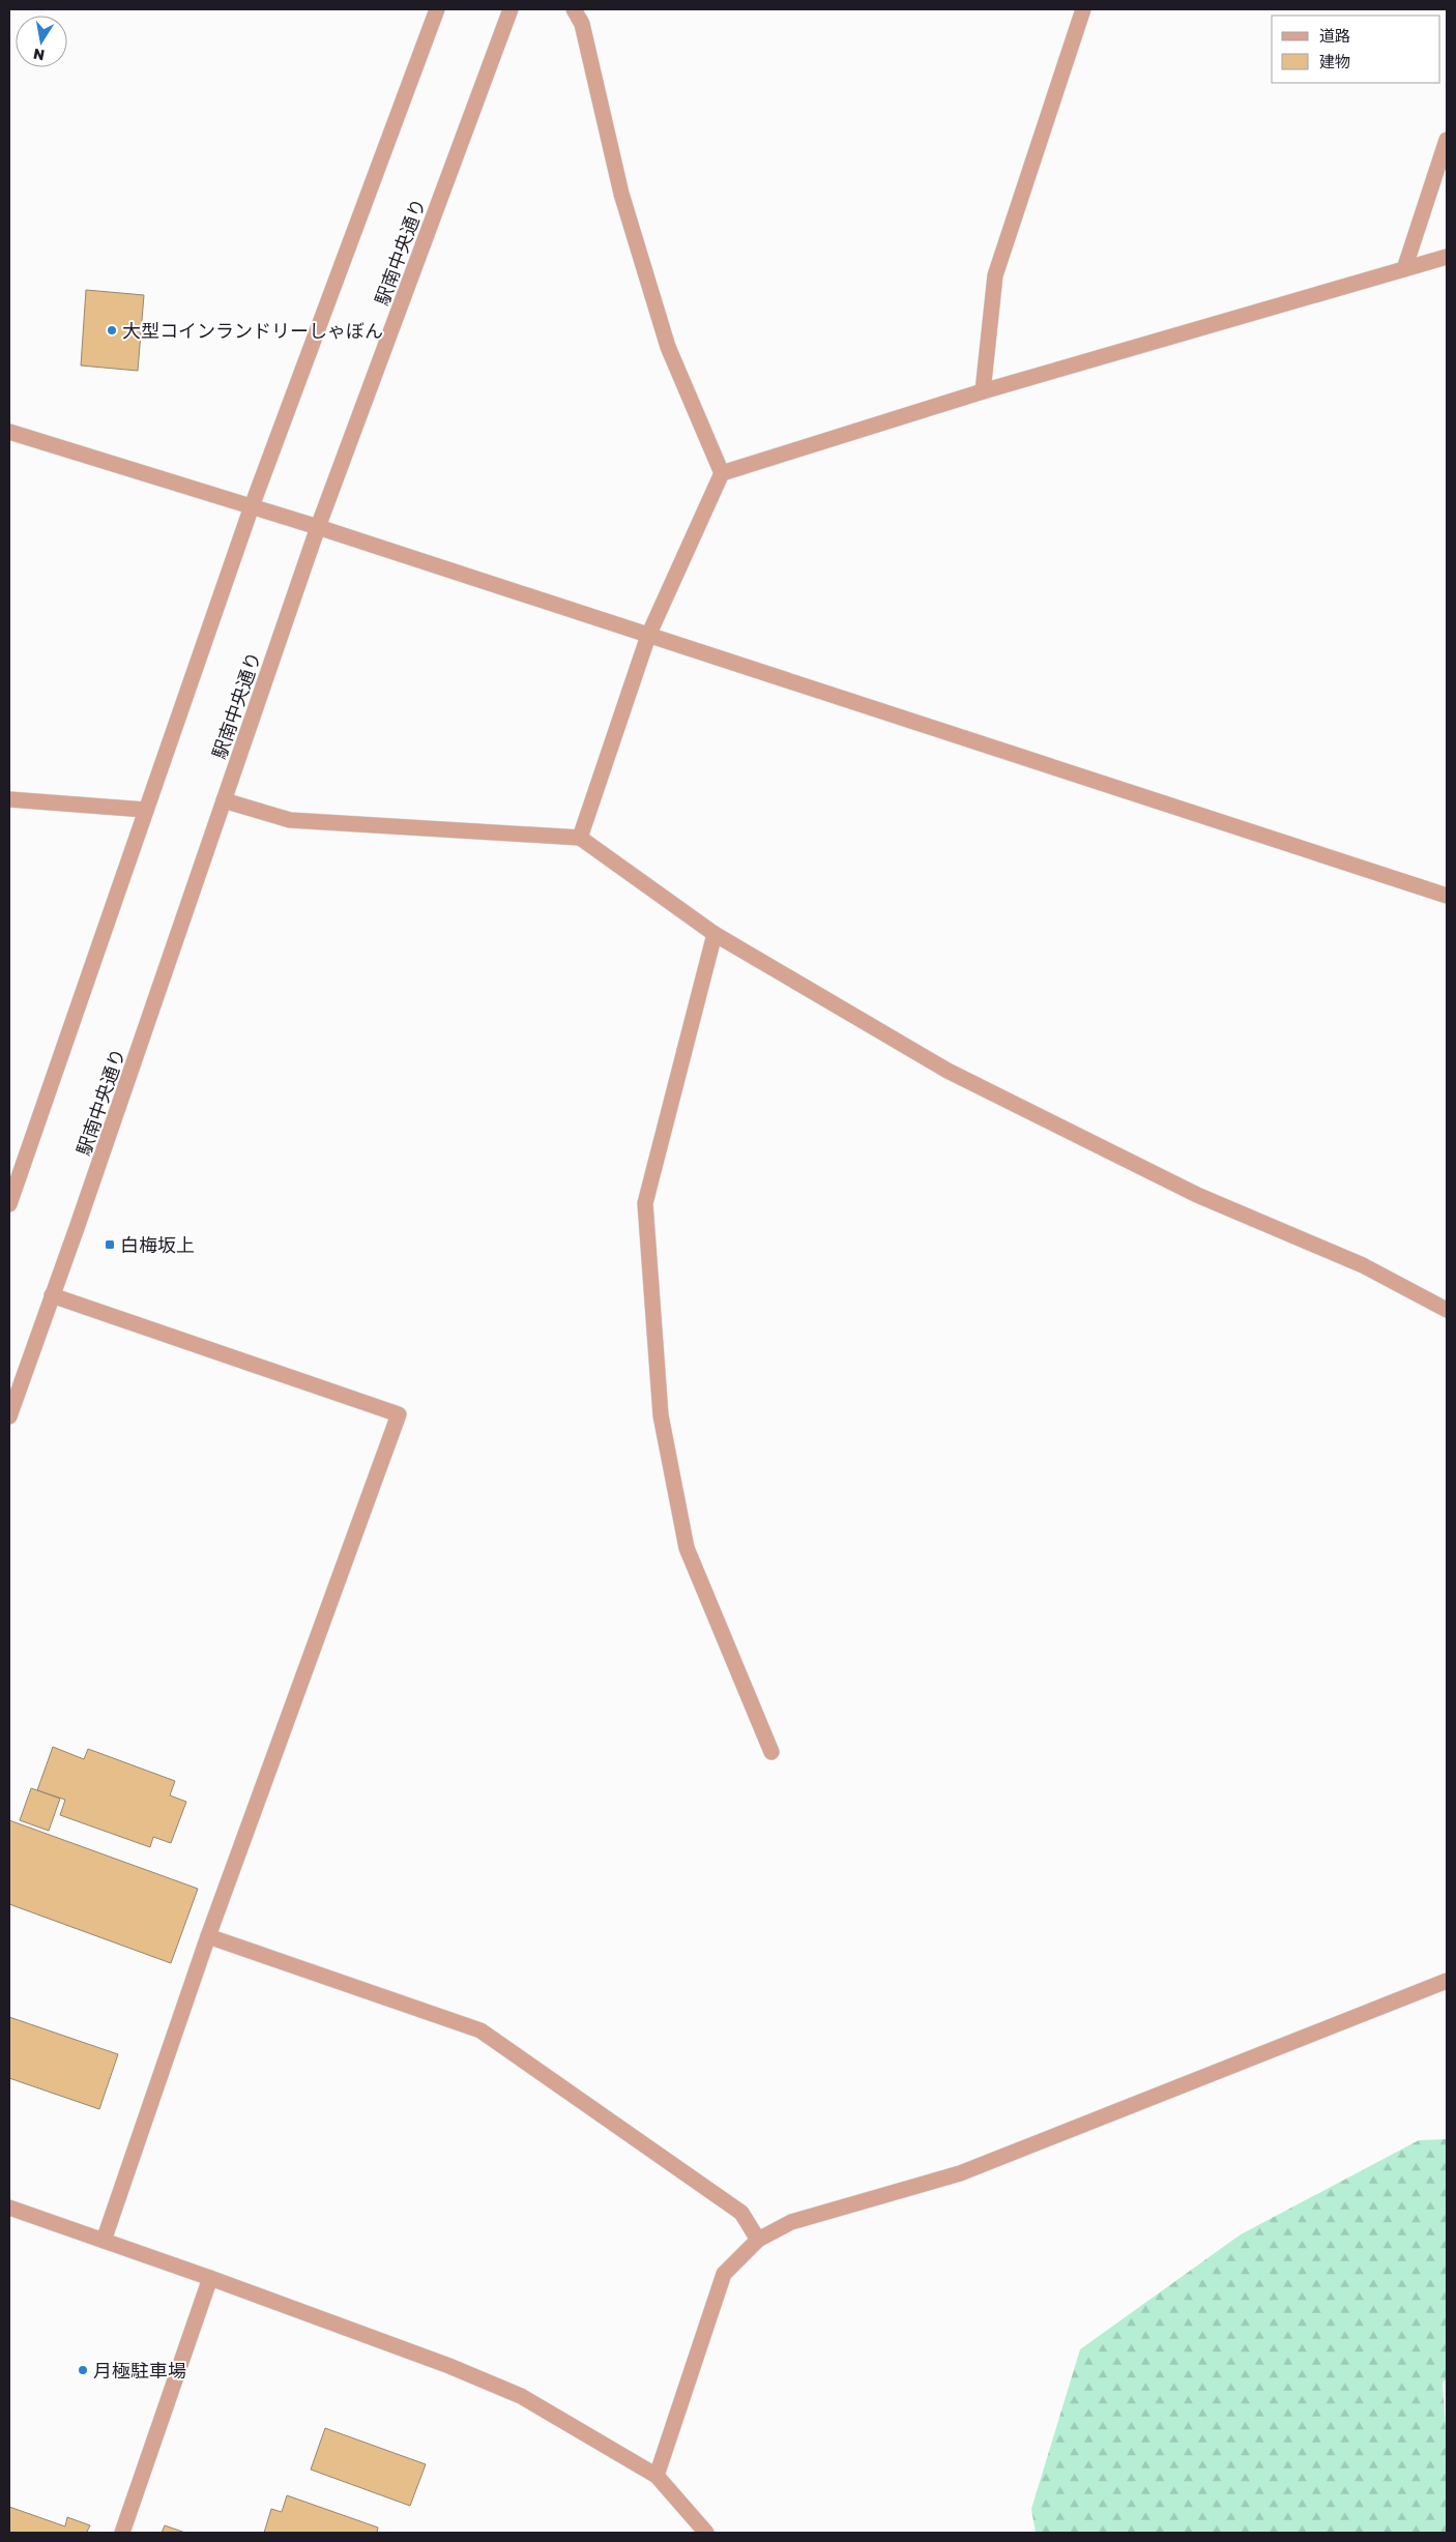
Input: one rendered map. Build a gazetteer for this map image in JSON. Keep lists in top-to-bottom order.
{
  "streets": {
    "street": ["駅南中央通り"]
  },
  "places": {
    "other": ["大型コインランドリーしゃぼん", "月極駐車場"],
    "transit": ["白梅坂上"]
  },
  "legend": ["道路", "建物"],
  "north": "bottom"
}
